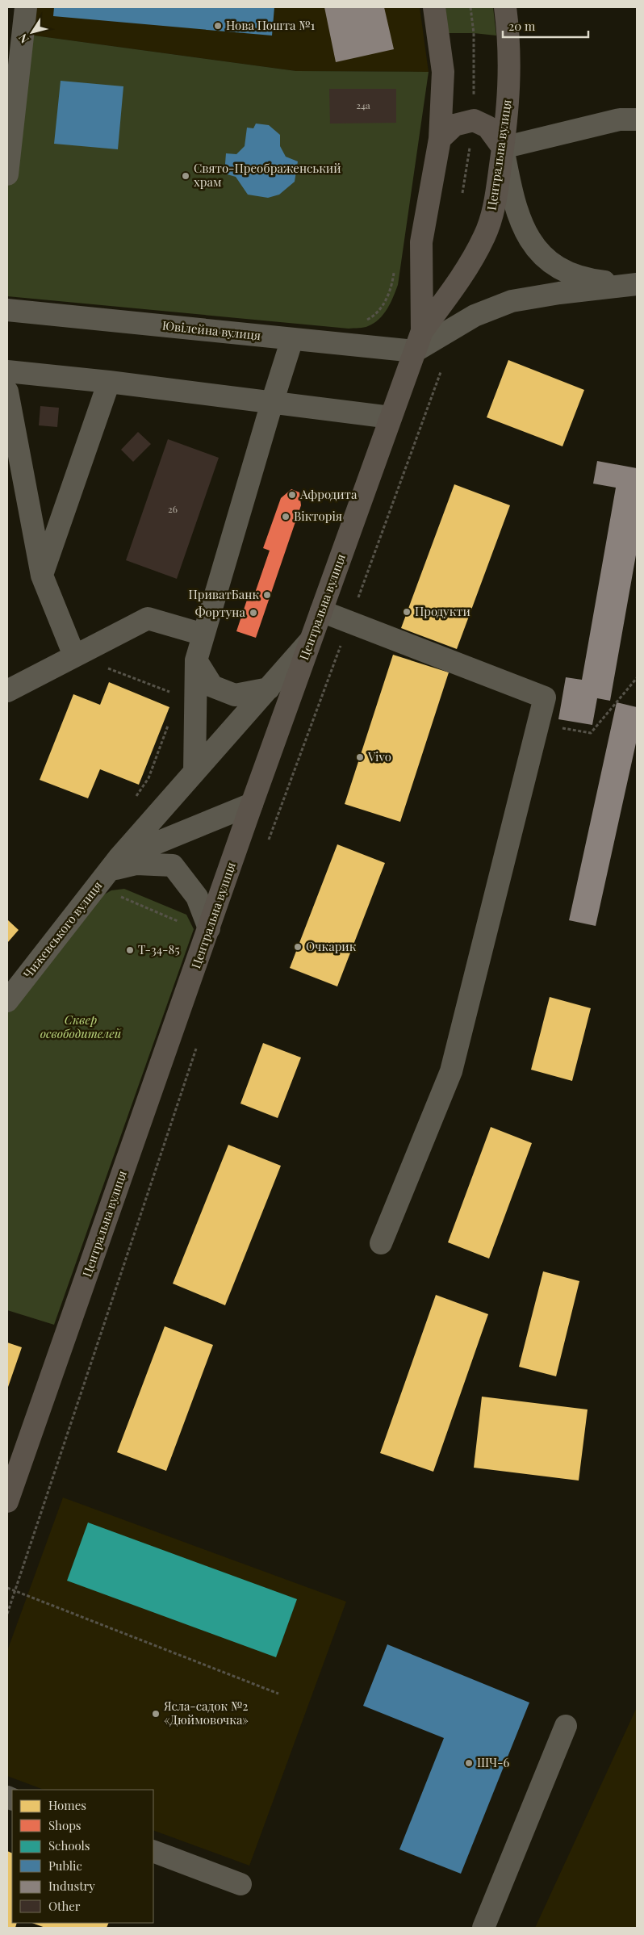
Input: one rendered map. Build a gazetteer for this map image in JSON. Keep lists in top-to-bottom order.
{
  "streets": {
    "main road": ["Центральна вулиця"],
    "street": ["Ювілейна вулиця", "Чижевського вулиця"]
  },
  "crossings": [
    ["Центральна вулиця", "Ювілейна вулиця"],
    ["Центральна вулиця", "Чижевського вулиця"]
  ],
  "parks": ["Сквер освободителей"],
  "places": [
    "Нова Пошта №1",
    "Свято-Преображенський храм",
    "Афродита",
    "Вікторія",
    "ПриватБанк",
    "Продукти",
    "Фортуна",
    "Vivo",
    "Очкарик",
    "Т-34-85",
    "Ясла-садок №2 «Дюймовочка»",
    "ШЧ-6"
  ],
  "house_numbers": ["24а", "26"],
  "legend": [
    "Homes",
    "Shops",
    "Schools",
    "Public",
    "Industry",
    "Other"
  ],
  "scale_bar": "20 m",
  "north": "bottom left"
}
